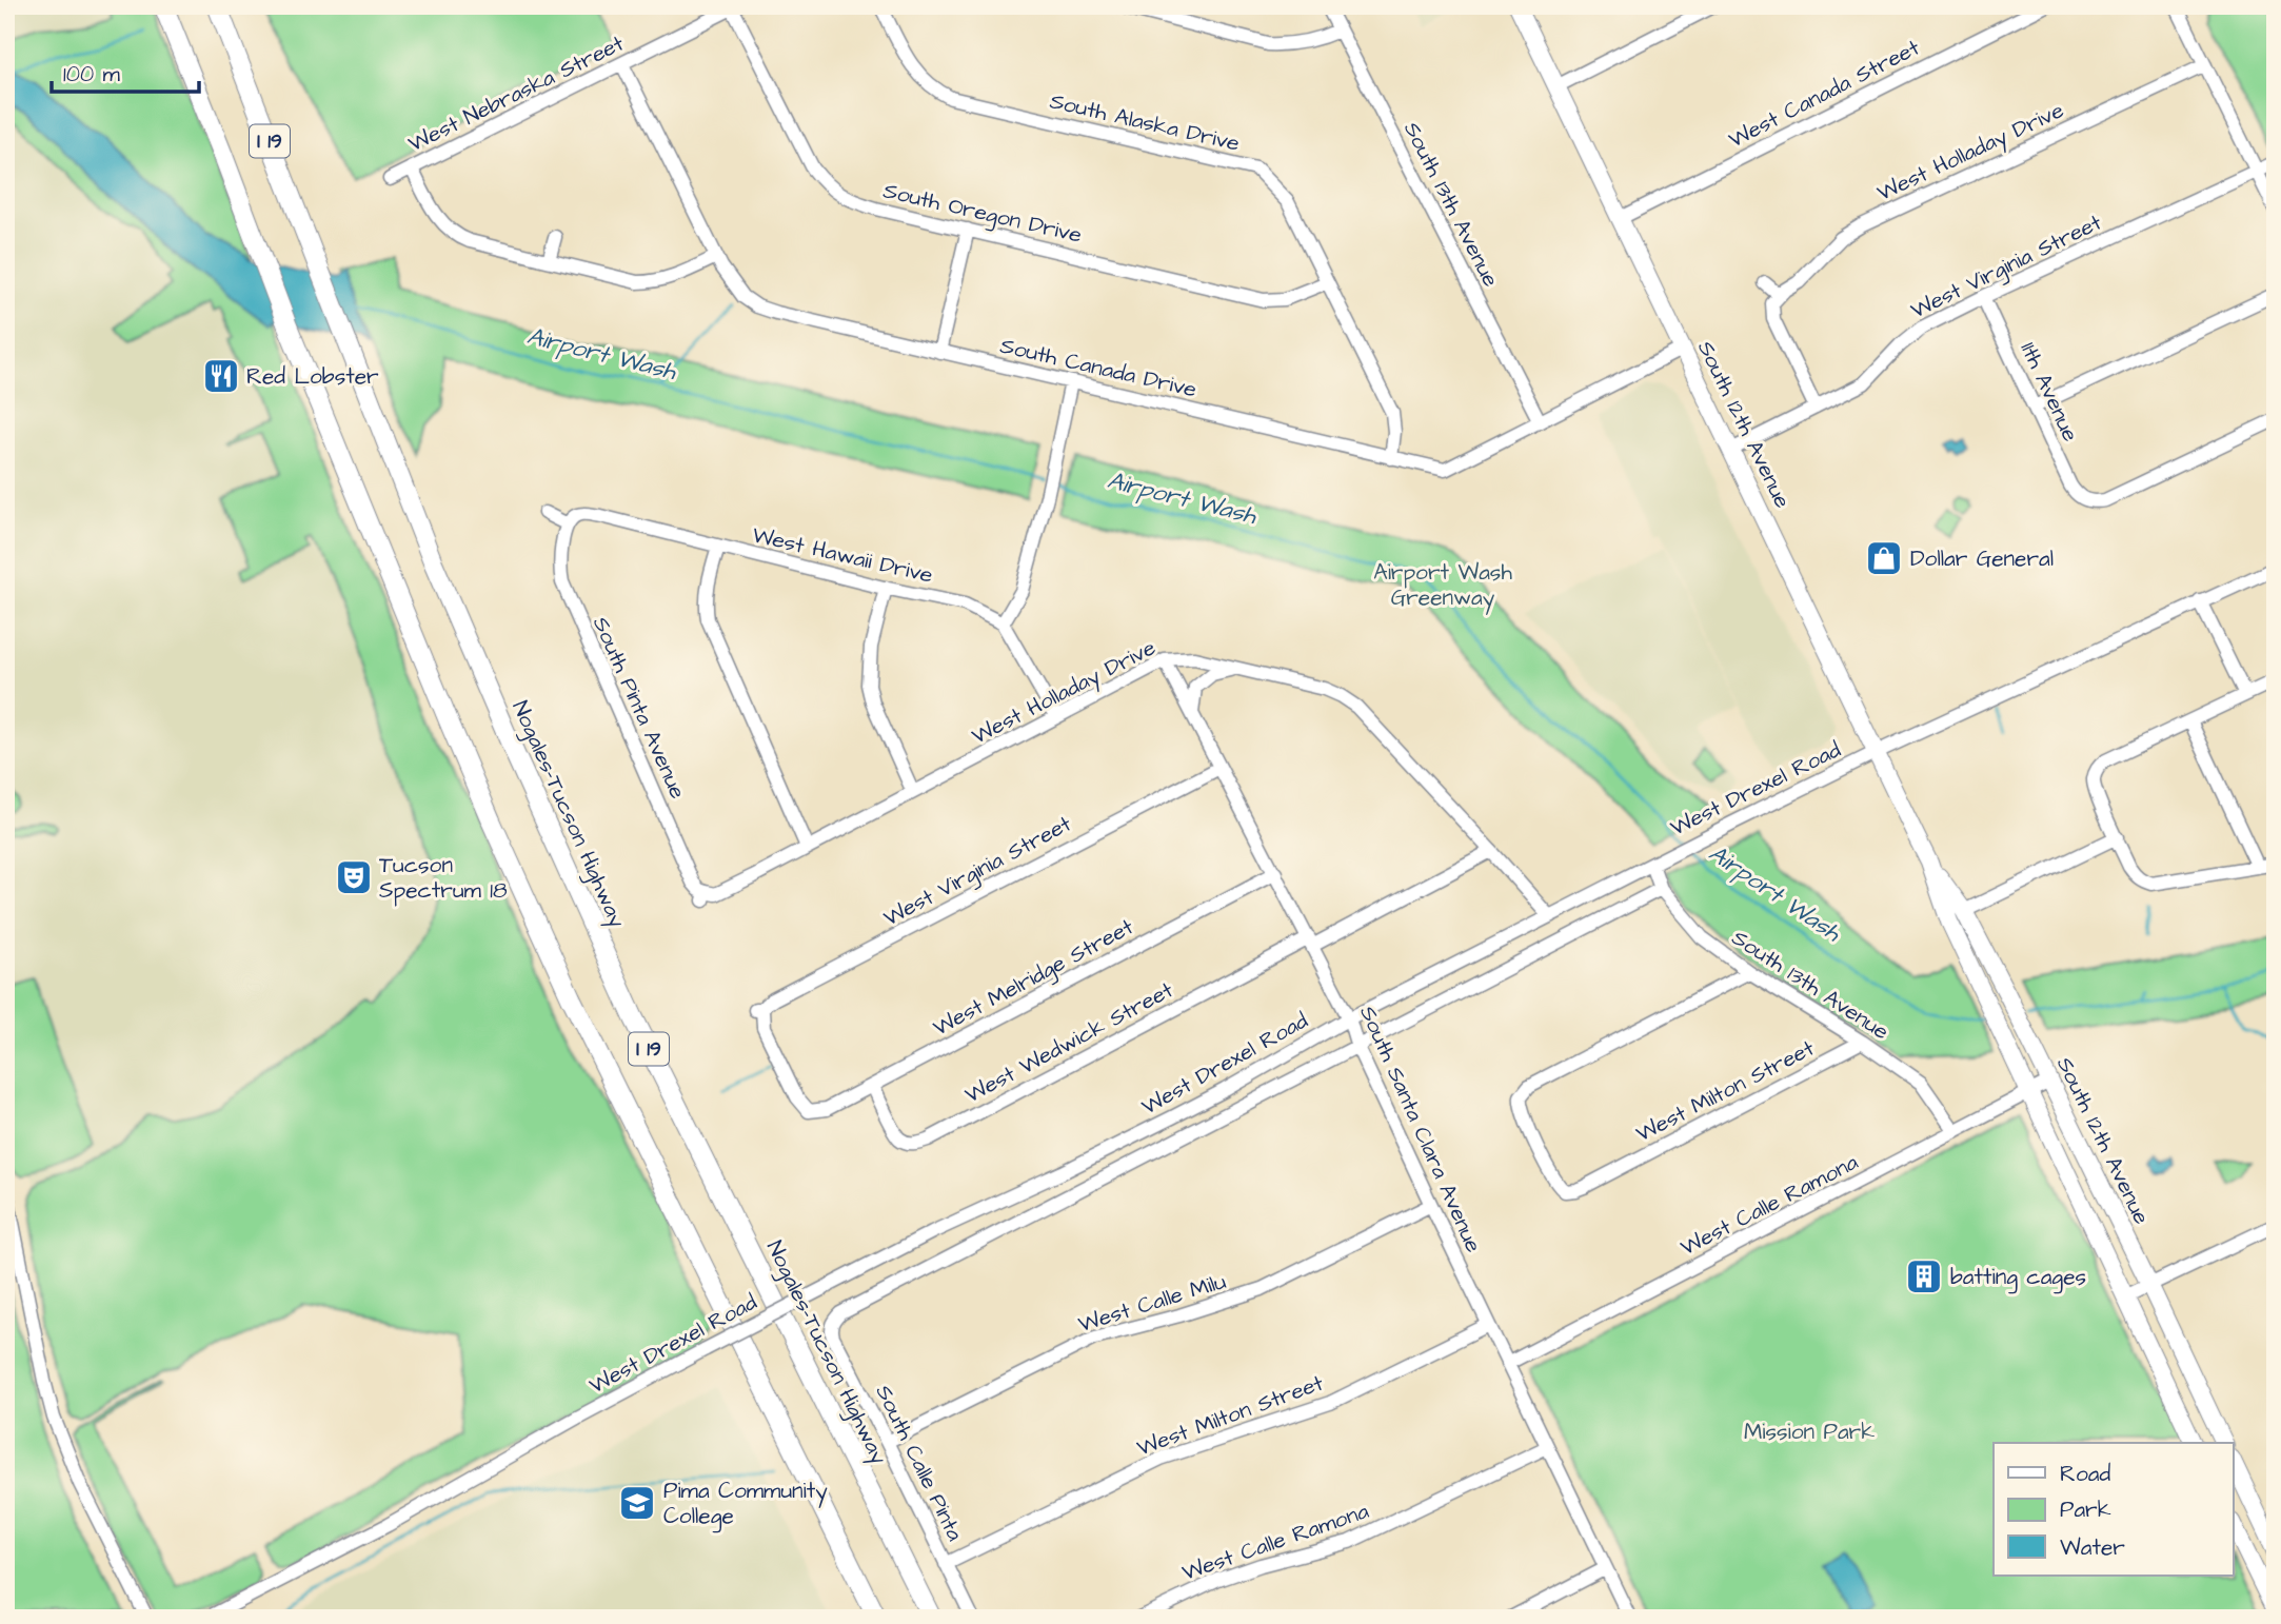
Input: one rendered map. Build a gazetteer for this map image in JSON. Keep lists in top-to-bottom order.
{
  "streets": {
    "highway": ["I 19", "Nogales–Tucson Highway"],
    "main road": ["South 12th Avenue"],
    "street": [
      "West Nebraska Street",
      "West Canada Street",
      "South Alaska Drive",
      "West Holladay Drive",
      "South 13th Avenue",
      "South Oregon Drive",
      "West Virginia Street",
      "South Canada Drive",
      "11th Avenue",
      "West Hawaii Drive",
      "South Pinta Avenue",
      "West Drexel Road",
      "West Melridge Street",
      "West Wedwick Street",
      "West Milton Street",
      "South Santa Clara Avenue",
      "West Calle Ramona",
      "West Calle Milu",
      "South Calle Pinta"
    ]
  },
  "crossings": [
    ["West Nebraska Street", "South Oregon Drive"],
    ["West Nebraska Street", "South Canada Drive"],
    ["West Canada Street", "South 12th Avenue"],
    ["South Alaska Drive", "South Oregon Drive"],
    ["South Alaska Drive", "South Canada Drive"],
    ["West Holladay Drive", "South Pinta Avenue"],
    ["West Holladay Drive", "West Drexel Road"],
    ["West Holladay Drive", "West Wedwick Street"],
    ["West Holladay Drive", "South Santa Clara Avenue"],
    ["South 13th Avenue", "South Canada Drive"],
    ["South 13th Avenue", "West Drexel Road"],
    ["South 13th Avenue", "West Milton Street"],
    ["South 13th Avenue", "West Calle Ramona"],
    ["West Virginia Street", "11th Avenue"],
    ["West Virginia Street", "South 12th Avenue"],
    ["West Virginia Street", "West Melridge Street"],
    ["West Virginia Street", "South Santa Clara Avenue"],
    ["South Canada Drive", "South 12th Avenue"],
    ["South 12th Avenue", "West Drexel Road"],
    ["South 12th Avenue", "West Calle Ramona"],
    ["West Hawaii Drive", "South Pinta Avenue"],
    ["West Drexel Road", "South Santa Clara Avenue"],
    ["West Drexel Road", "South Calle Pinta"],
    ["West Melridge Street", "West Wedwick Street"],
    ["West Melridge Street", "South Santa Clara Avenue"],
    ["West Wedwick Street", "South Santa Clara Avenue"],
    ["West Milton Street", "South Santa Clara Avenue"],
    ["West Milton Street", "South Calle Pinta"],
    ["South Santa Clara Avenue", "West Calle Ramona"],
    ["South Santa Clara Avenue", "West Calle Milu"],
    ["West Calle Milu", "South Calle Pinta"]
  ],
  "water": ["Airport Wash"],
  "parks": ["Airport Wash Greenway", "Mission Park"],
  "places": {
    "restaurant": ["Red Lobster"],
    "shop": ["Dollar General"],
    "theatre": ["Tucson Spectrum 18"],
    "building": ["batting cages"],
    "school or university": ["Pima Community College"]
  },
  "legend": ["Road", "Park", "Water"],
  "scale_bar": "100 m"
}
